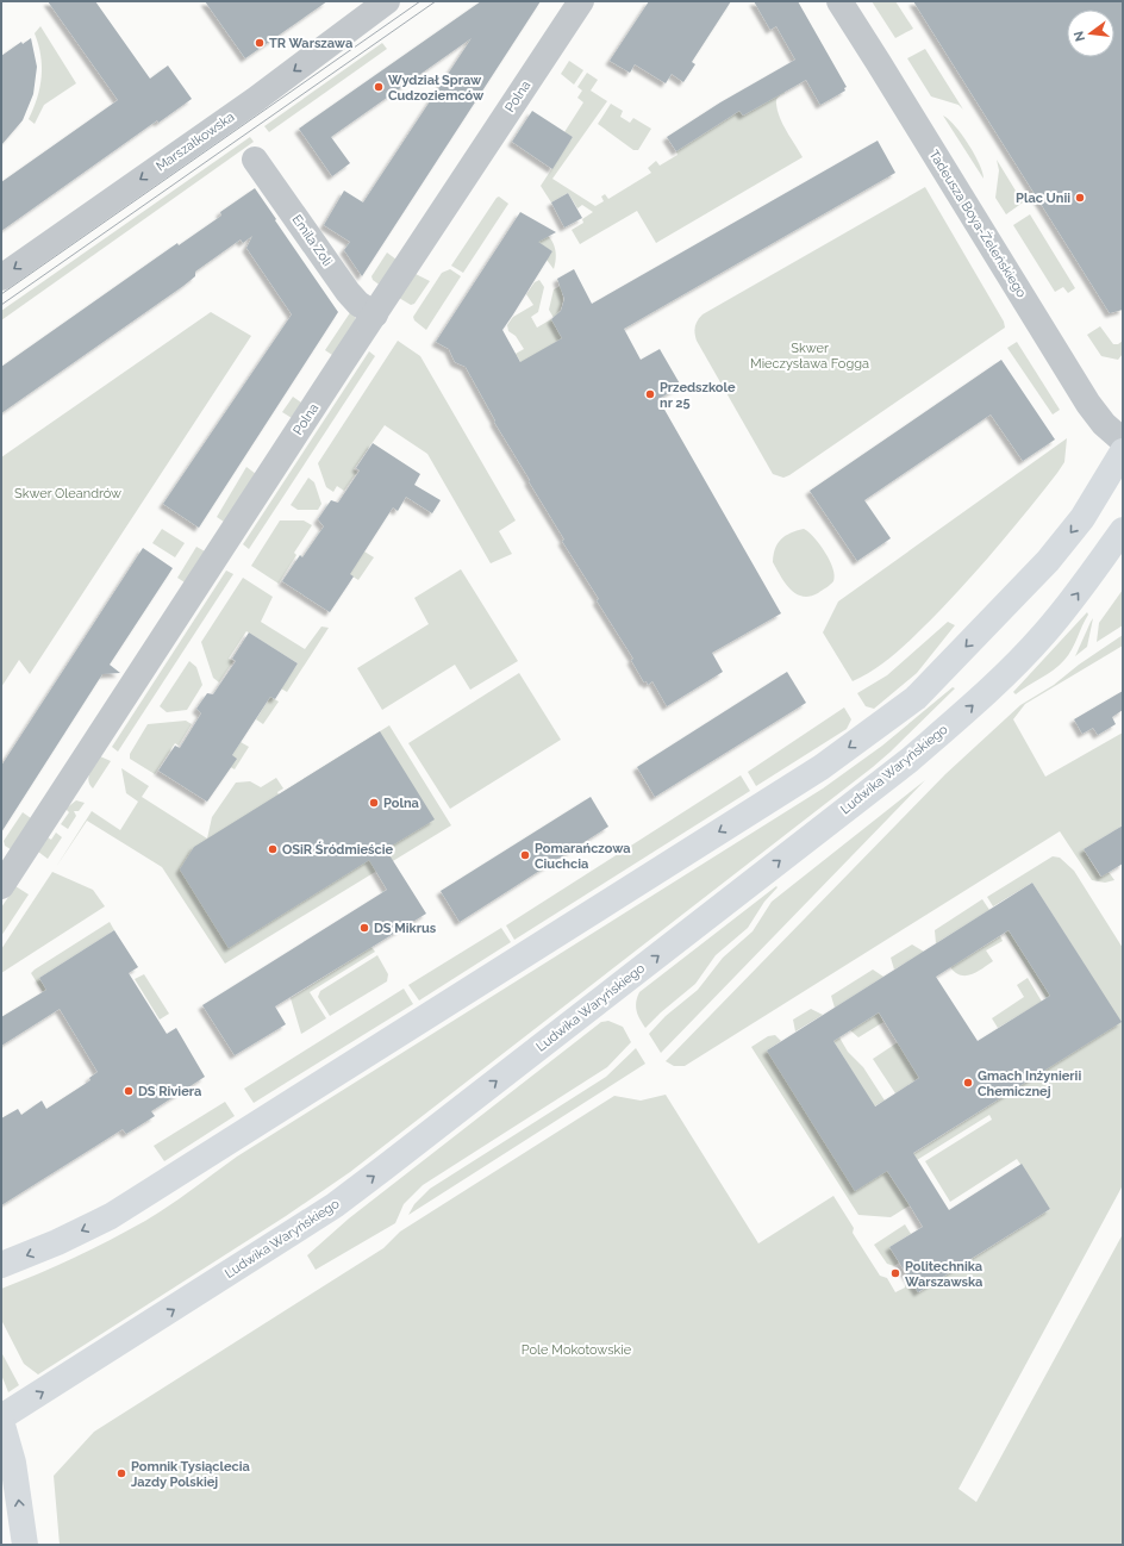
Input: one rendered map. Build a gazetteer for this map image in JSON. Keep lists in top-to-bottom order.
{
  "streets": {
    "main road": ["Ludwika Waryńskiego"],
    "street": [
      "Polna",
      "Marszałkowska",
      "Tadeusza Boya-Żeleńskiego",
      "Emila Zoli"
    ]
  },
  "crossings": [
    ["Polna", "Emila Zoli"]
  ],
  "one_way": ["Marszałkowska"],
  "parks": ["Skwer Mieczysława Fogga", "Skwer Oleandrów", "Pole Mokotowskie"],
  "places": [
    "TR Warszawa",
    "Wydział Spraw Cudzoziemców",
    "Plac Unii",
    "Przedszkole nr 25",
    "Polna",
    "OSiR Śródmieście",
    "Pomarańczowa Ciuchcia",
    "DS Mikrus",
    "Gmach Inżynierii Chemicznej",
    "DS Riviera",
    "Politechnika Warszawska",
    "Pomnik Tysiąclecia Jazdy Polskiej"
  ],
  "north": "left"
}
